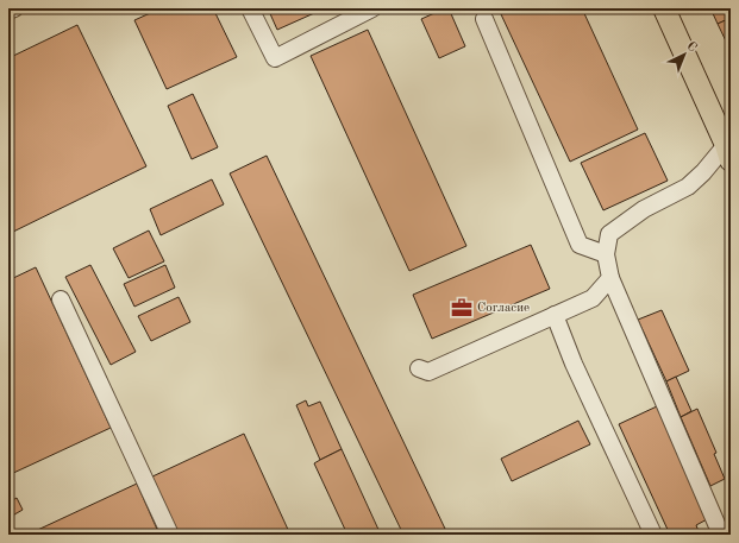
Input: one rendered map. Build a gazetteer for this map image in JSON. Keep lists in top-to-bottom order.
{
  "places": {
    "office": ["Согласие"]
  },
  "north": "top right"
}
